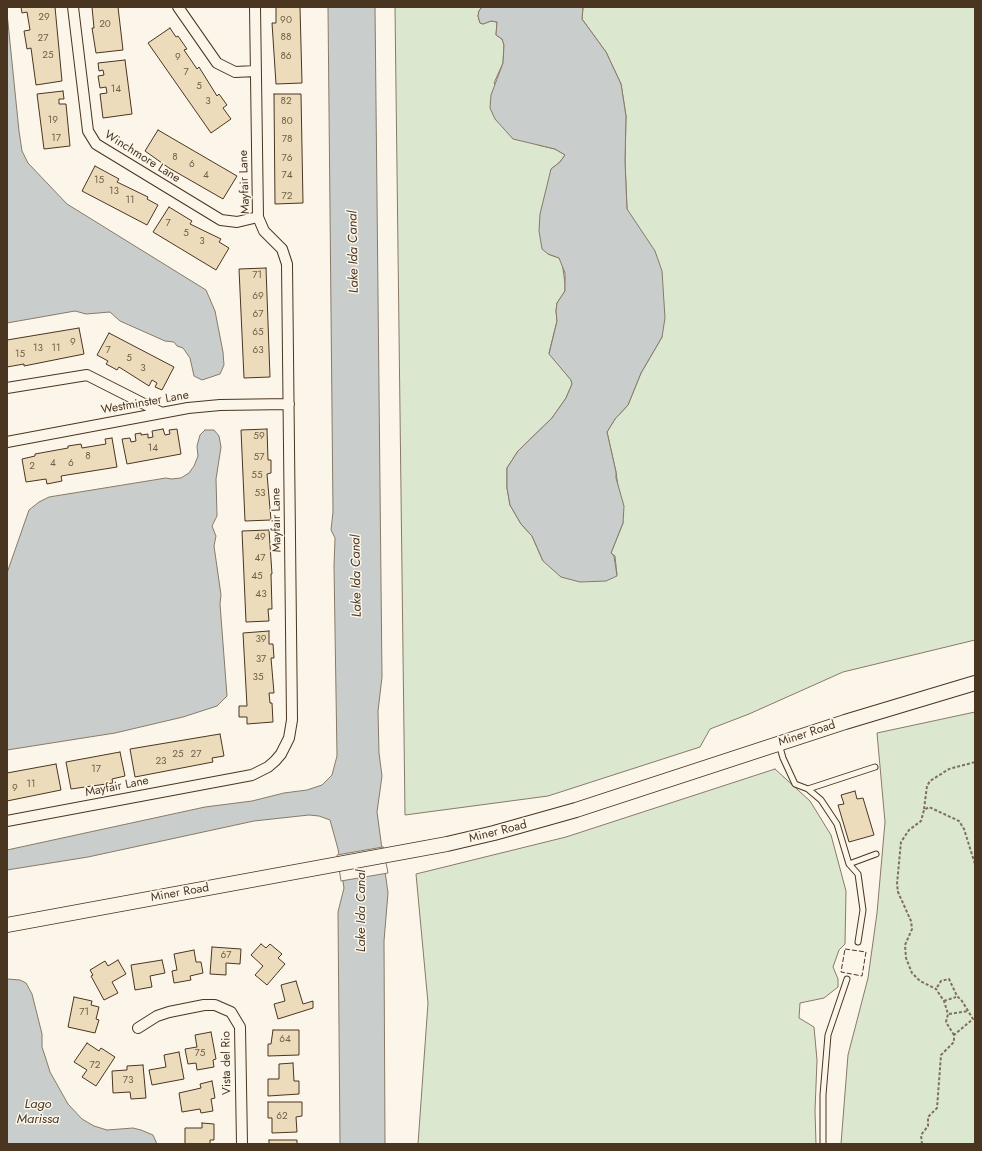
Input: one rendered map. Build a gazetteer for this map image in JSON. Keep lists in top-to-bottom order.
{
  "streets": {
    "street": [
      "Winchmore Lane",
      "Mayfair Lane",
      "Westminster Lane",
      "Miner Road",
      "Vista del Rio"
    ]
  },
  "crossings": [
    ["Winchmore Lane", "Mayfair Lane"],
    ["Mayfair Lane", "Westminster Lane"]
  ],
  "water": ["Lake Ida Canal", "Lago Marissa"],
  "house_numbers": [
    "29",
    "90",
    "20",
    "88",
    "27",
    "25",
    "86",
    "9",
    "7",
    "5",
    "14",
    "3",
    "82",
    "19",
    "80",
    "17",
    "78",
    "8",
    "76",
    "6",
    "4",
    "74",
    "15",
    "13",
    "72",
    "11",
    "7",
    "5",
    "3",
    "71",
    "69",
    "67",
    "65",
    "9",
    "13",
    "11",
    "7",
    "63",
    "15",
    "5",
    "3",
    "59",
    "14",
    "8",
    "57",
    "4",
    "6",
    "2",
    "55",
    "53",
    "49",
    "47",
    "45",
    "43",
    "39",
    "37",
    "35",
    "25",
    "27",
    "23",
    "17",
    "11",
    "9",
    "67",
    "71",
    "64",
    "75",
    "72",
    "73",
    "62"
  ]
}
